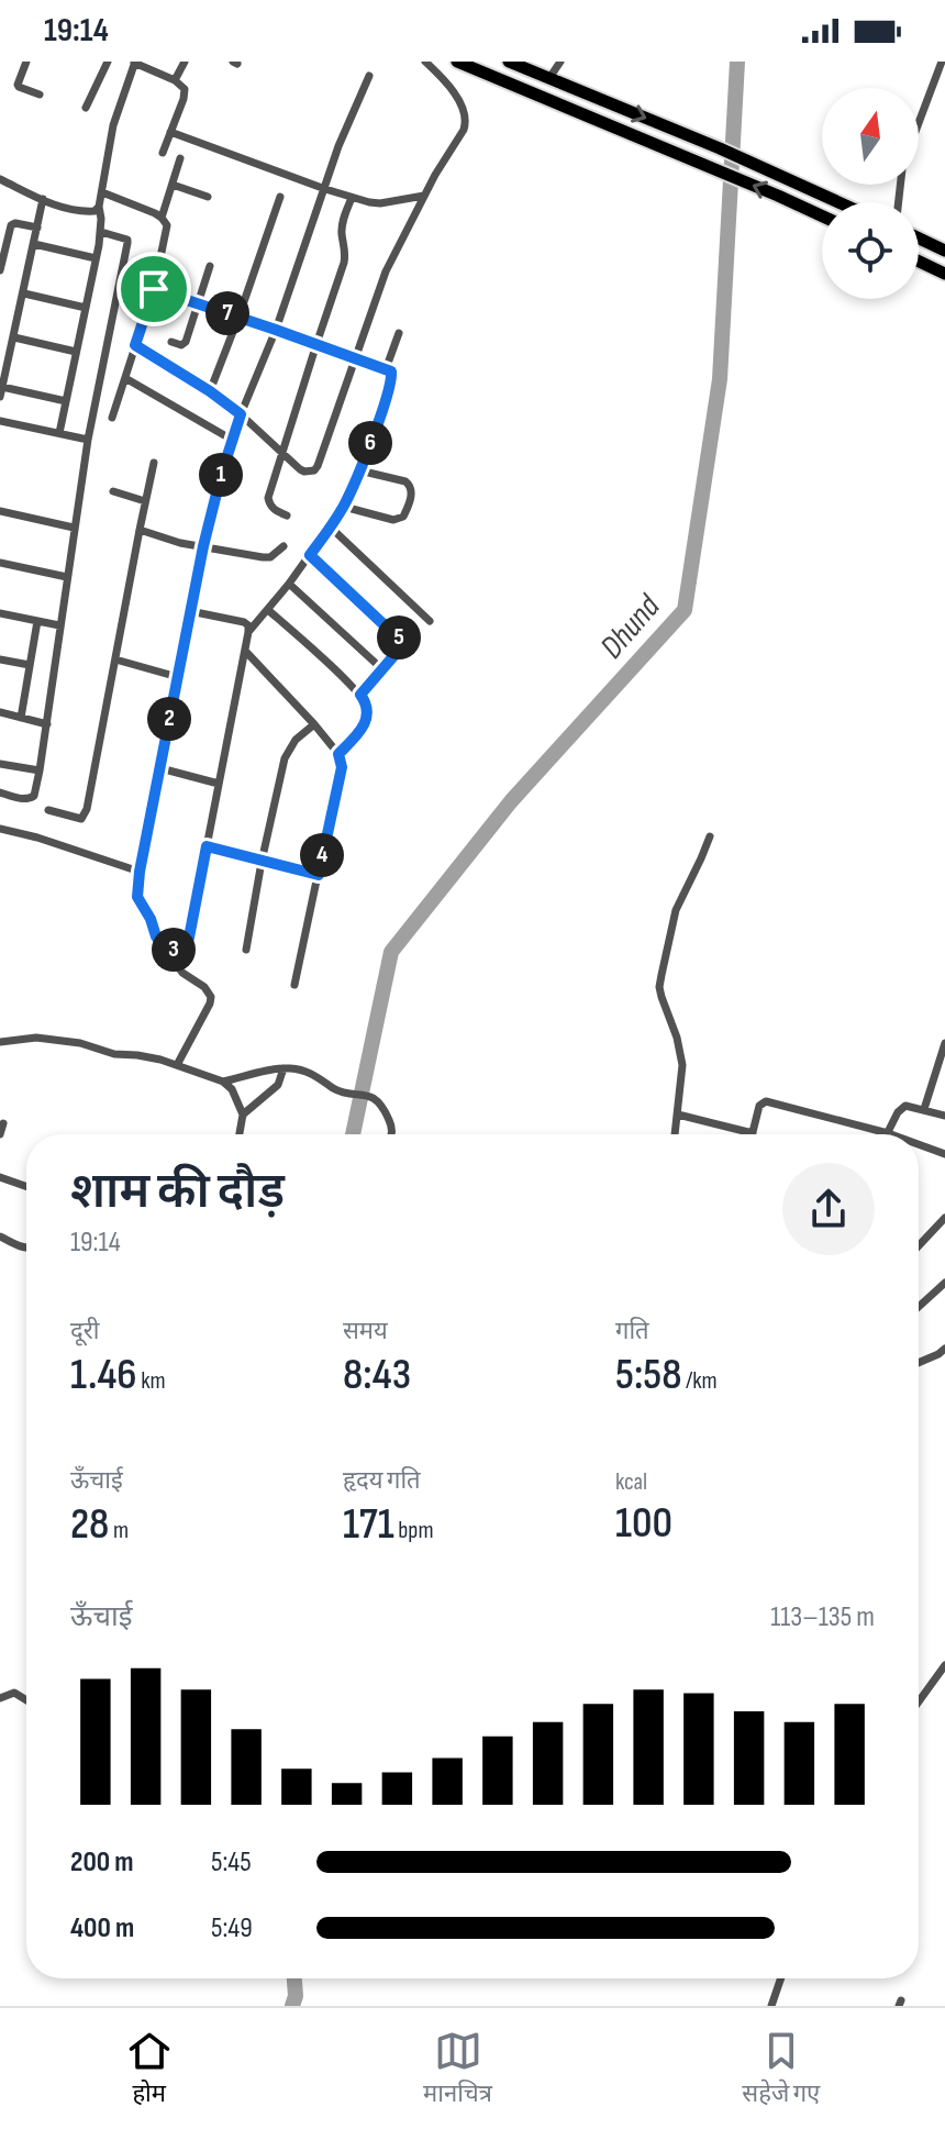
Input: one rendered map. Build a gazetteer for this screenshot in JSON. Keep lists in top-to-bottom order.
{
  "water": ["Dhund"],
  "north": "top",
  "page": {
    "status": "19:14",
    "pins": [
      "7",
      "6",
      "1",
      "5",
      "2",
      "4",
      "3"
    ],
    "heading": ["शाम की दौड़", "19:14"],
    "stats": [
      ["दूरी", "1.46 km"],
      ["समय", "8:43"],
      ["गति", "5:58 /km"],
      ["ऊँचाई", "28 m"],
      ["हृदय गति", "171 bpm"],
      ["kcal", "100"]
    ],
    "chart": ["ऊँचाई", "113–135 m"],
    "list": [
      {
        "name": "200 m",
        "note": "5:45"
      },
      {
        "name": "400 m",
        "note": "5:49"
      }
    ],
    "tabs": ["होम", "मानचित्र", "सहेजे गए"]
  }
}
